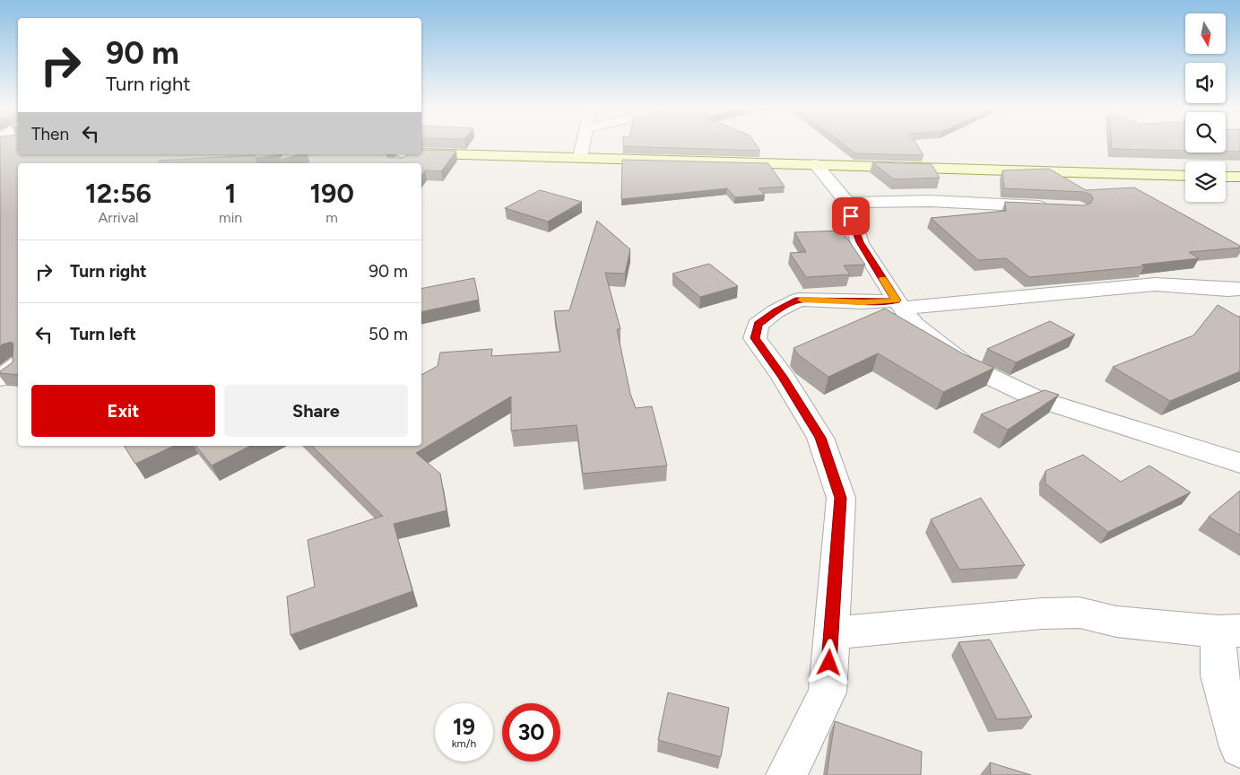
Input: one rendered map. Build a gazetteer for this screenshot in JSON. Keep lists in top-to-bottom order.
{
  "north": "bottom",
  "page": {
    "turn": ["90 m", "Turn right"],
    "then": "Then",
    "eta": [
      "12:56",
      "Arrival",
      "1",
      "min",
      "190",
      "m"
    ],
    "list": [
      {
        "name": "Turn right",
        "value": "90 m"
      },
      {
        "name": "Turn left",
        "value": "50 m"
      }
    ],
    "buttons": ["Exit", "Share"],
    "speed": "19 km/h",
    "limit": "30"
  }
}
